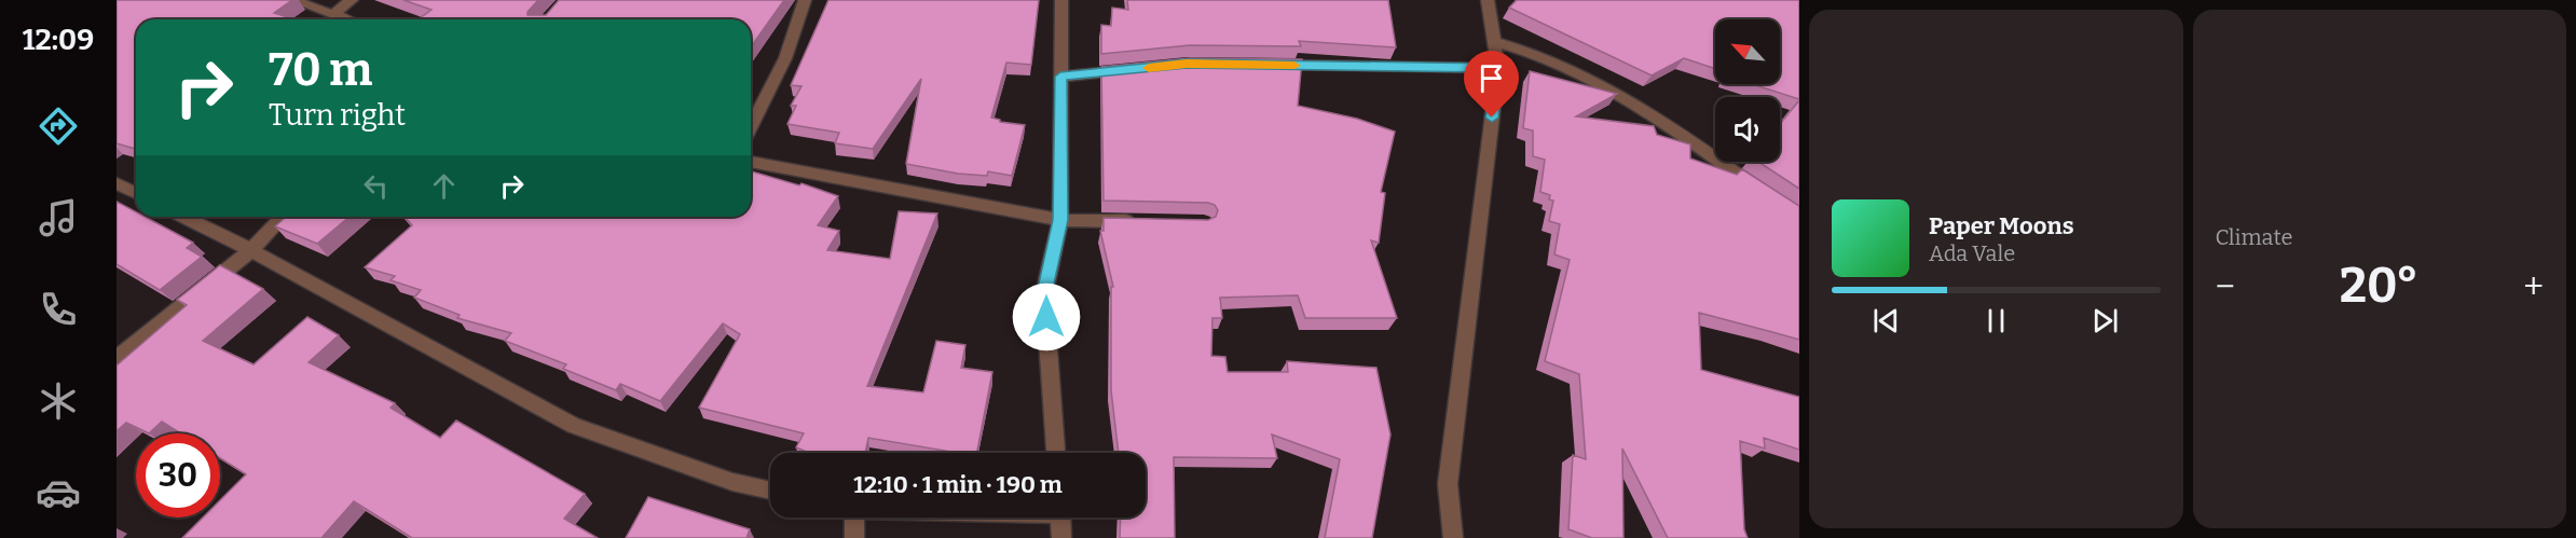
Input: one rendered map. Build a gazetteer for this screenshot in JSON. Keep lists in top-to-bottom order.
{
  "north": "top left",
  "page": {
    "tabs": "12:09",
    "tile": "Climate",
    "turn": ["70 m", "Turn right"],
    "song": ["Paper Moons", "Ada Vale"],
    "heat": ["−", "20°", "+"],
    "limit": "30",
    "trip": "12:10 · 1 min · 190 m"
  }
}
